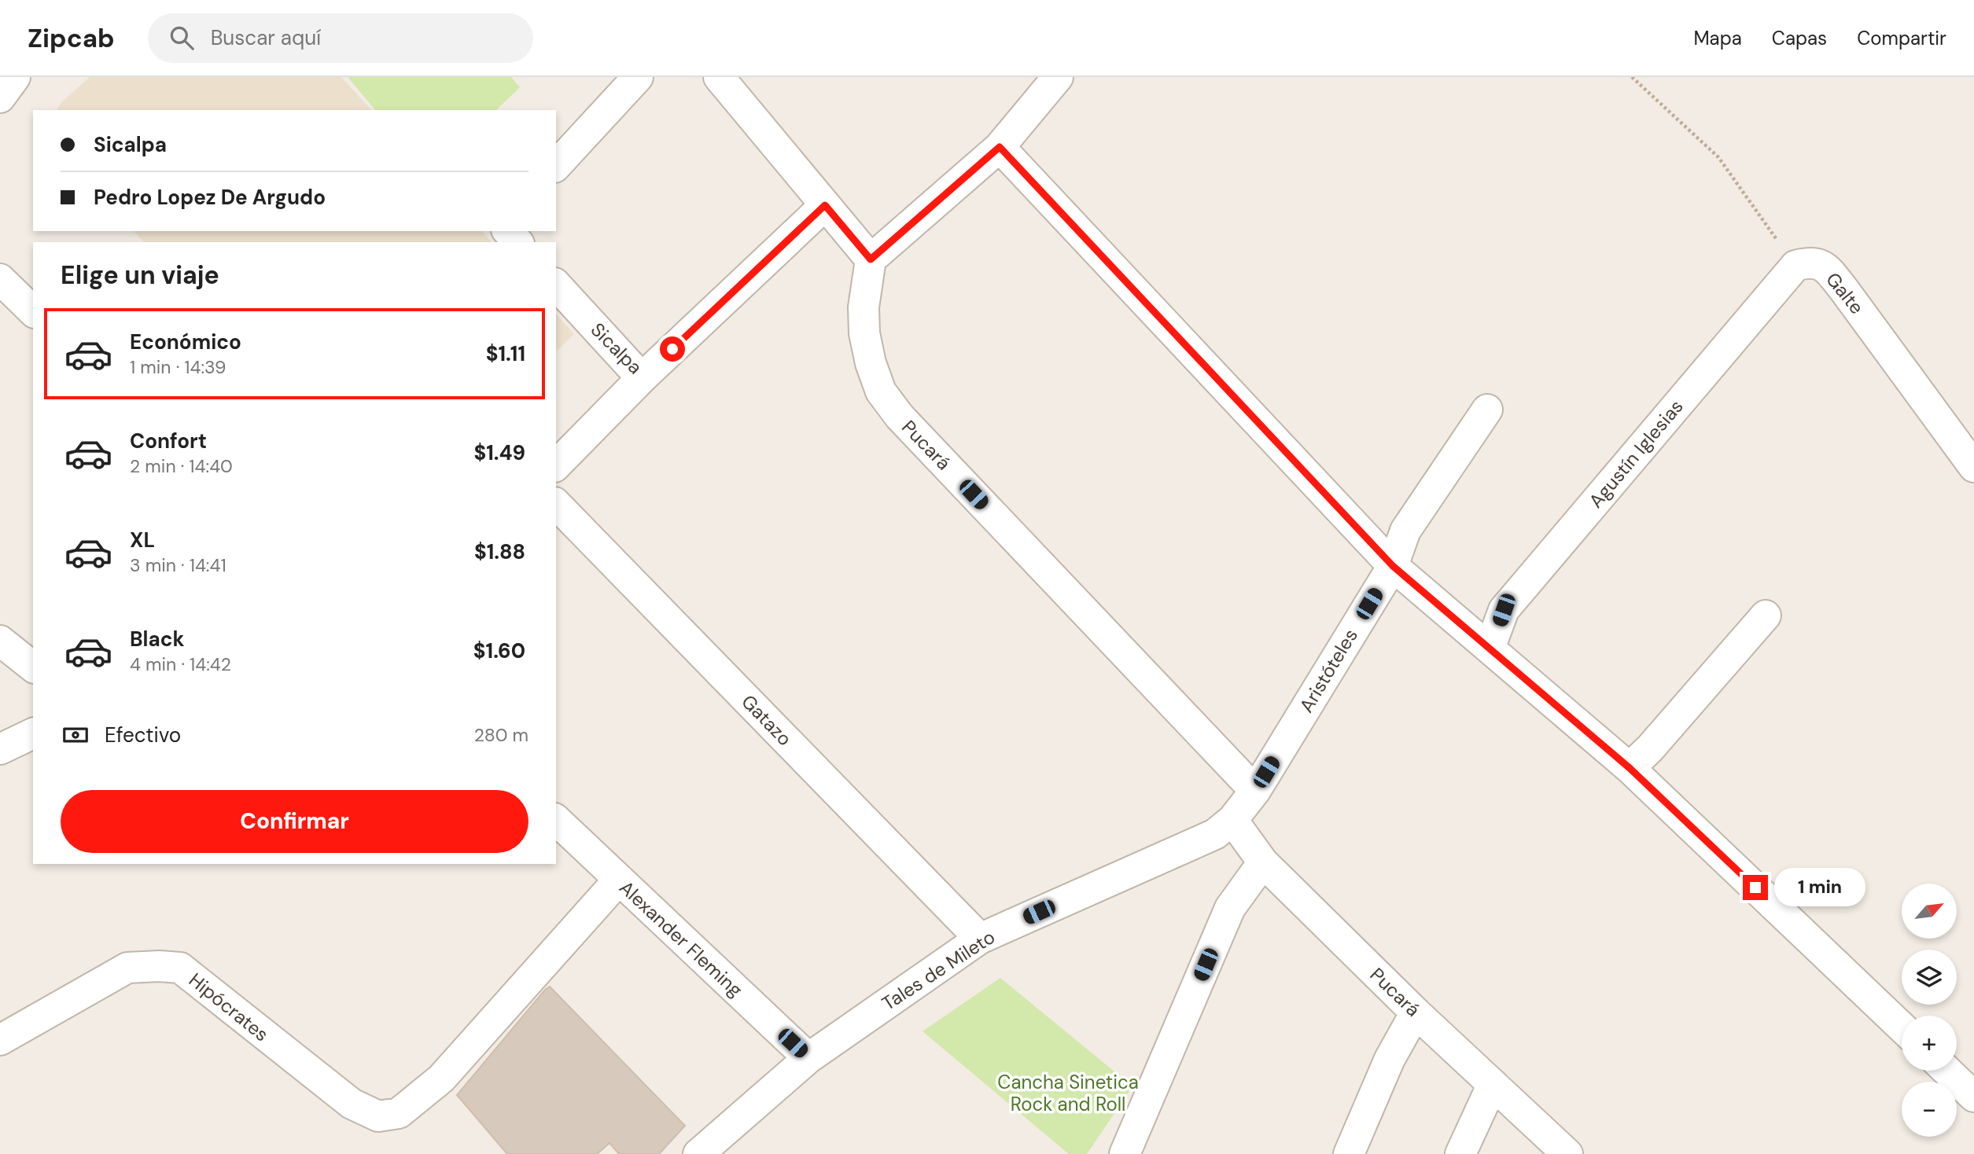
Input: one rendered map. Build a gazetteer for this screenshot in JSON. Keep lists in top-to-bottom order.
{
  "streets": {
    "street": [
      "Galte",
      "Sicalpa",
      "Pucará",
      "Agustín Iglesias",
      "Aristóteles",
      "Gatazo",
      "Alexander Fleming",
      "Tales de Mileto",
      "Hipócrates"
    ]
  },
  "crossings": [
    ["Galte", "Agustín Iglesias"],
    ["Pucará", "Aristóteles"],
    ["Pucará", "Tales de Mileto"],
    ["Aristóteles", "Tales de Mileto"],
    ["Gatazo", "Tales de Mileto"],
    ["Alexander Fleming", "Tales de Mileto"],
    ["Alexander Fleming", "Hipócrates"]
  ],
  "parks": ["Cancha Sinetica Rock and Roll"],
  "north": "top right",
  "page": {
    "header": "Zipcab",
    "search": "Buscar aquí",
    "nav": ["Mapa", "Capas", "Compartir"],
    "banner": ["Sicalpa", "Pedro Lopez De Argudo"],
    "heading": "Elige un viaje",
    "list": [
      {
        "name": "Económico",
        "note": "1 min · 14:39",
        "value": "$1.11"
      },
      {
        "name": "Confort",
        "note": "2 min · 14:40",
        "value": "$1.49"
      },
      {
        "name": "XL",
        "note": "3 min · 14:41",
        "value": "$1.88"
      },
      {
        "name": "Black",
        "note": "4 min · 14:42",
        "value": "$1.60"
      }
    ],
    "pay": ["Efectivo", "280 m"],
    "buttons": "Confirmar",
    "bubble": "1 min",
    "map_buttons": ["+", "−"]
  }
}
